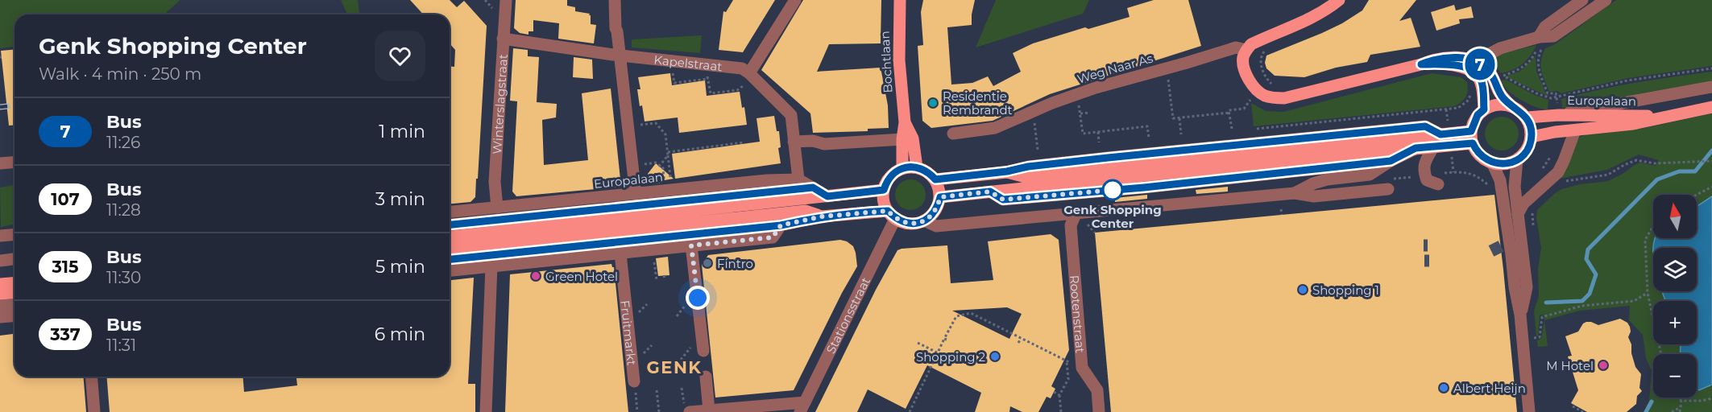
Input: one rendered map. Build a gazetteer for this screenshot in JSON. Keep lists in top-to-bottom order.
{
  "streets": {
    "main road": ["Bochtlaan", "Weg Naar As", "Europalaan"],
    "street": [
      "Kapelstraat",
      "Winterslagstraat",
      "Rootenstraat",
      "Stationsstraat",
      "Fruitmarkt"
    ]
  },
  "crossings": [
    ["Bochtlaan", "Stationsstraat"],
    ["Kapelstraat", "Europalaan"],
    ["Kapelstraat", "Winterslagstraat"],
    ["Europalaan", "Winterslagstraat"]
  ],
  "districts": ["GENK"],
  "places": [
    "Residentie Rembrandt",
    "Genk Shopping Center",
    "Fintro",
    "Green Hotel",
    "Shopping 1",
    "Shopping 2",
    "M Hotel",
    "Albert Heijn"
  ],
  "lines": ["bus line 7"],
  "north": "top",
  "page": {
    "on_map": "7",
    "heading": ["Genk Shopping Center", "Walk · 4 min · 250 m"],
    "list": [
      {
        "mark": "7",
        "name": "Bus",
        "note": "11:26",
        "value": "1 min"
      },
      {
        "mark": "107",
        "name": "Bus",
        "note": "11:28",
        "value": "3 min"
      },
      {
        "mark": "315",
        "name": "Bus",
        "note": "11:30",
        "value": "5 min"
      },
      {
        "mark": "337",
        "name": "Bus",
        "note": "11:31",
        "value": "6 min"
      }
    ],
    "map_buttons": ["+", "−"]
  }
}
